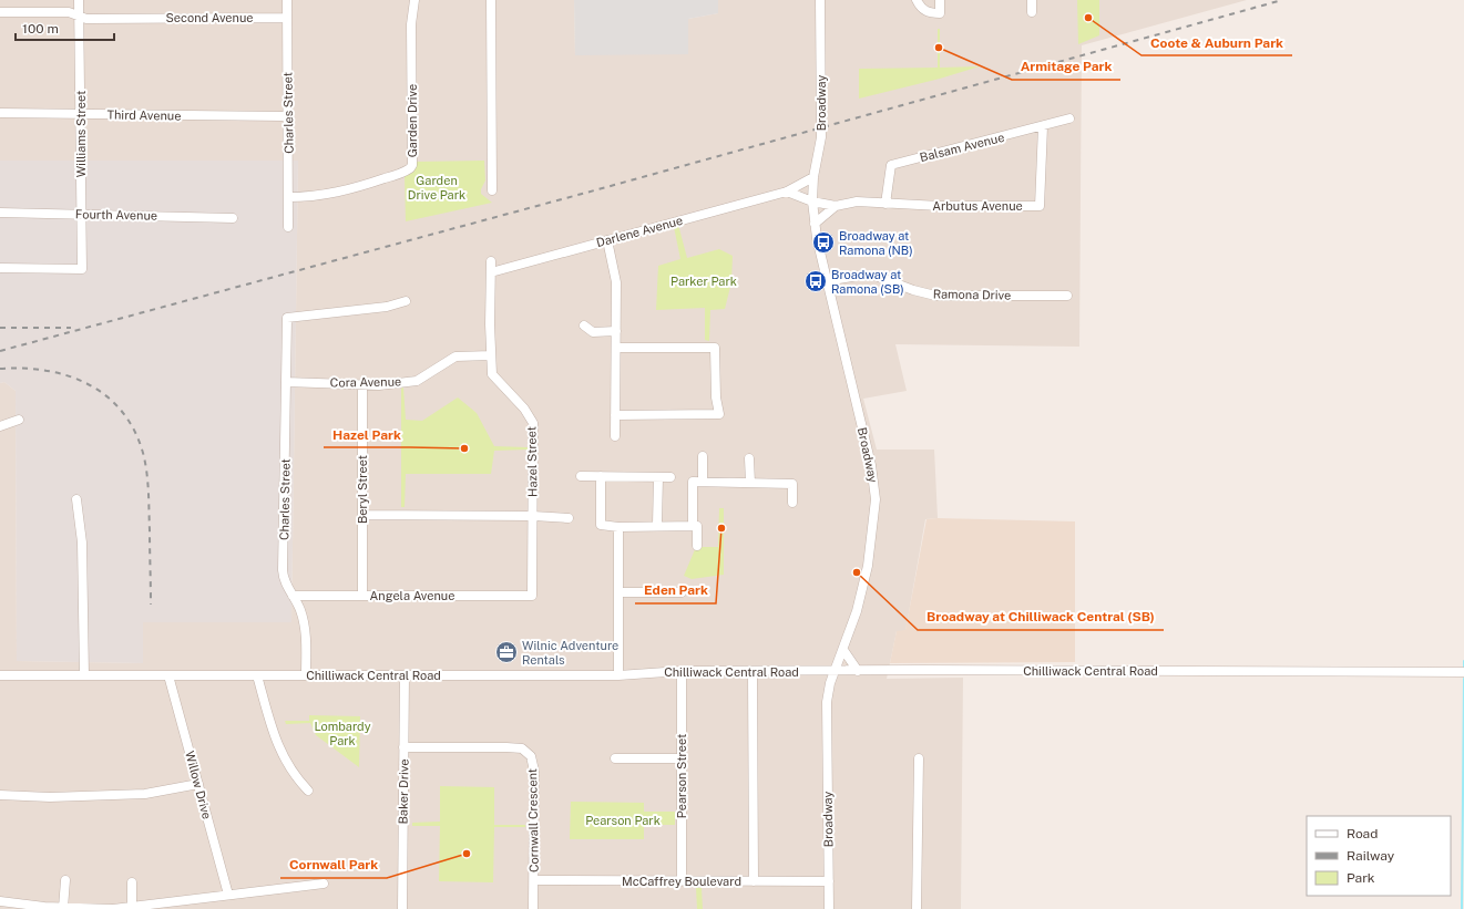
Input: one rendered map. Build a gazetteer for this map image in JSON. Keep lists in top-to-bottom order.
{
  "streets": {
    "street": [
      "Second Avenue",
      "Broadway",
      "Charles Street",
      "Third Avenue",
      "Garden Drive",
      "Williams Street",
      "Balsam Avenue",
      "Arbutus Avenue",
      "Fourth Avenue",
      "Darlene Avenue",
      "Ramona Drive",
      "Cora Avenue",
      "Hazel Street",
      "Beryl Street",
      "Angela Avenue",
      "Chilliwack Central Road",
      "Pearson Street",
      "Willow Drive",
      "Baker Drive",
      "Cornwall Crescent",
      "McCaffrey Boulevard"
    ]
  },
  "crossings": [
    ["Second Avenue", "Charles Street"],
    ["Second Avenue", "Williams Street"],
    ["Broadway", "Arbutus Avenue"],
    ["Broadway", "Darlene Avenue"],
    ["Broadway", "Ramona Drive"],
    ["Broadway", "Chilliwack Central Road"],
    ["Broadway", "McCaffrey Boulevard"],
    ["Charles Street", "Third Avenue"],
    ["Charles Street", "Garden Drive"],
    ["Charles Street", "Cora Avenue"],
    ["Charles Street", "Angela Avenue"],
    ["Charles Street", "Chilliwack Central Road"],
    ["Third Avenue", "Williams Street"],
    ["Williams Street", "Fourth Avenue"],
    ["Balsam Avenue", "Arbutus Avenue"],
    ["Darlene Avenue", "Hazel Street"],
    ["Cora Avenue", "Hazel Street"],
    ["Cora Avenue", "Beryl Street"],
    ["Hazel Street", "Angela Avenue"],
    ["Beryl Street", "Angela Avenue"],
    ["Chilliwack Central Road", "Pearson Street"],
    ["Chilliwack Central Road", "Willow Drive"],
    ["Chilliwack Central Road", "Baker Drive"],
    ["Pearson Street", "McCaffrey Boulevard"],
    ["Baker Drive", "Cornwall Crescent"],
    ["Cornwall Crescent", "McCaffrey Boulevard"]
  ],
  "parks": [
    "Garden Drive Park",
    "Parker Park",
    "Lombardy Park",
    "Pearson Park"
  ],
  "places": {
    "other": [
      "Coote & Auburn Park",
      "Armitage Park",
      "Hazel Park",
      "Eden Park",
      "Broadway at Chilliwack Central (SB)",
      "Cornwall Park"
    ],
    "bus stop": ["Broadway at Ramona (NB)", "Broadway at Ramona (SB)"],
    "office": ["Wilnic Adventure Rentals"]
  },
  "legend": ["Road", "Railway", "Park"],
  "scale_bar": "100 m"
}
